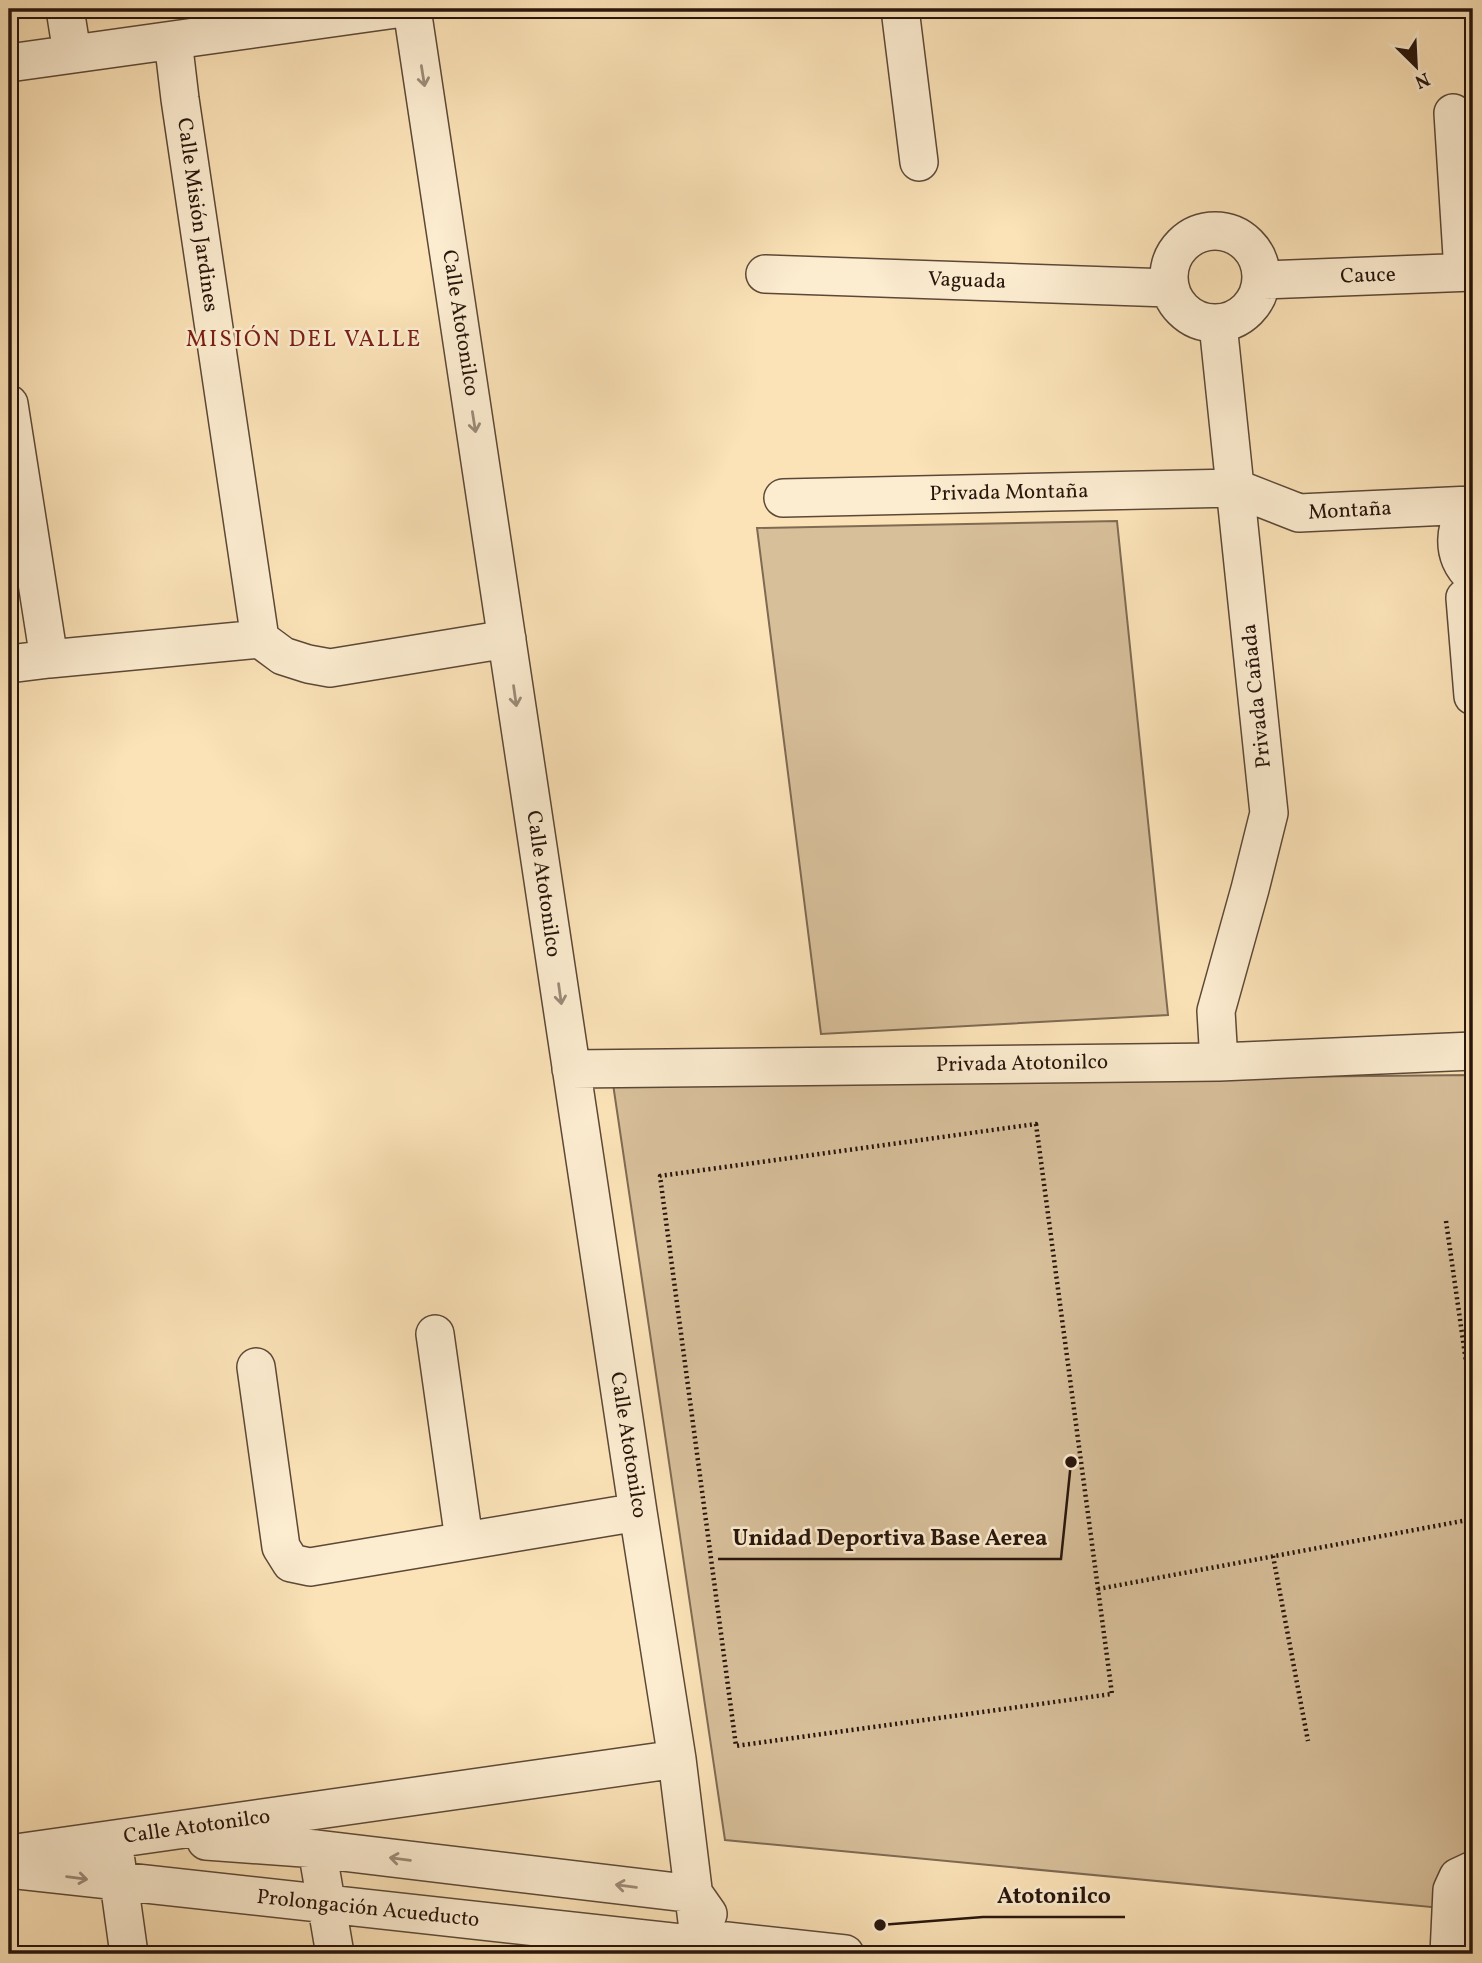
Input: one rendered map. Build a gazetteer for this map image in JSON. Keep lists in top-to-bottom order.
{
  "streets": {
    "street": [
      "Calle Misión Jardines",
      "Cauce",
      "Vaguada",
      "Calle Atotonilco",
      "Privada Montaña",
      "Montaña",
      "Privada Cañada",
      "Privada Atotonilco",
      "Prolongación Acueducto"
    ]
  },
  "crossings": [
    ["Cauce", "Vaguada"],
    ["Cauce", "Privada Cañada"],
    ["Vaguada", "Privada Cañada"],
    ["Calle Atotonilco", "Privada Atotonilco"],
    ["Privada Montaña", "Montaña"],
    ["Privada Montaña", "Privada Cañada"],
    ["Montaña", "Privada Cañada"],
    ["Privada Cañada", "Privada Atotonilco"]
  ],
  "one_way": ["Calle Atotonilco"],
  "districts": ["MISIÓN DEL VALLE"],
  "places": ["Unidad Deportiva Base Aerea", "Atotonilco"],
  "north": "bottom right"
}
